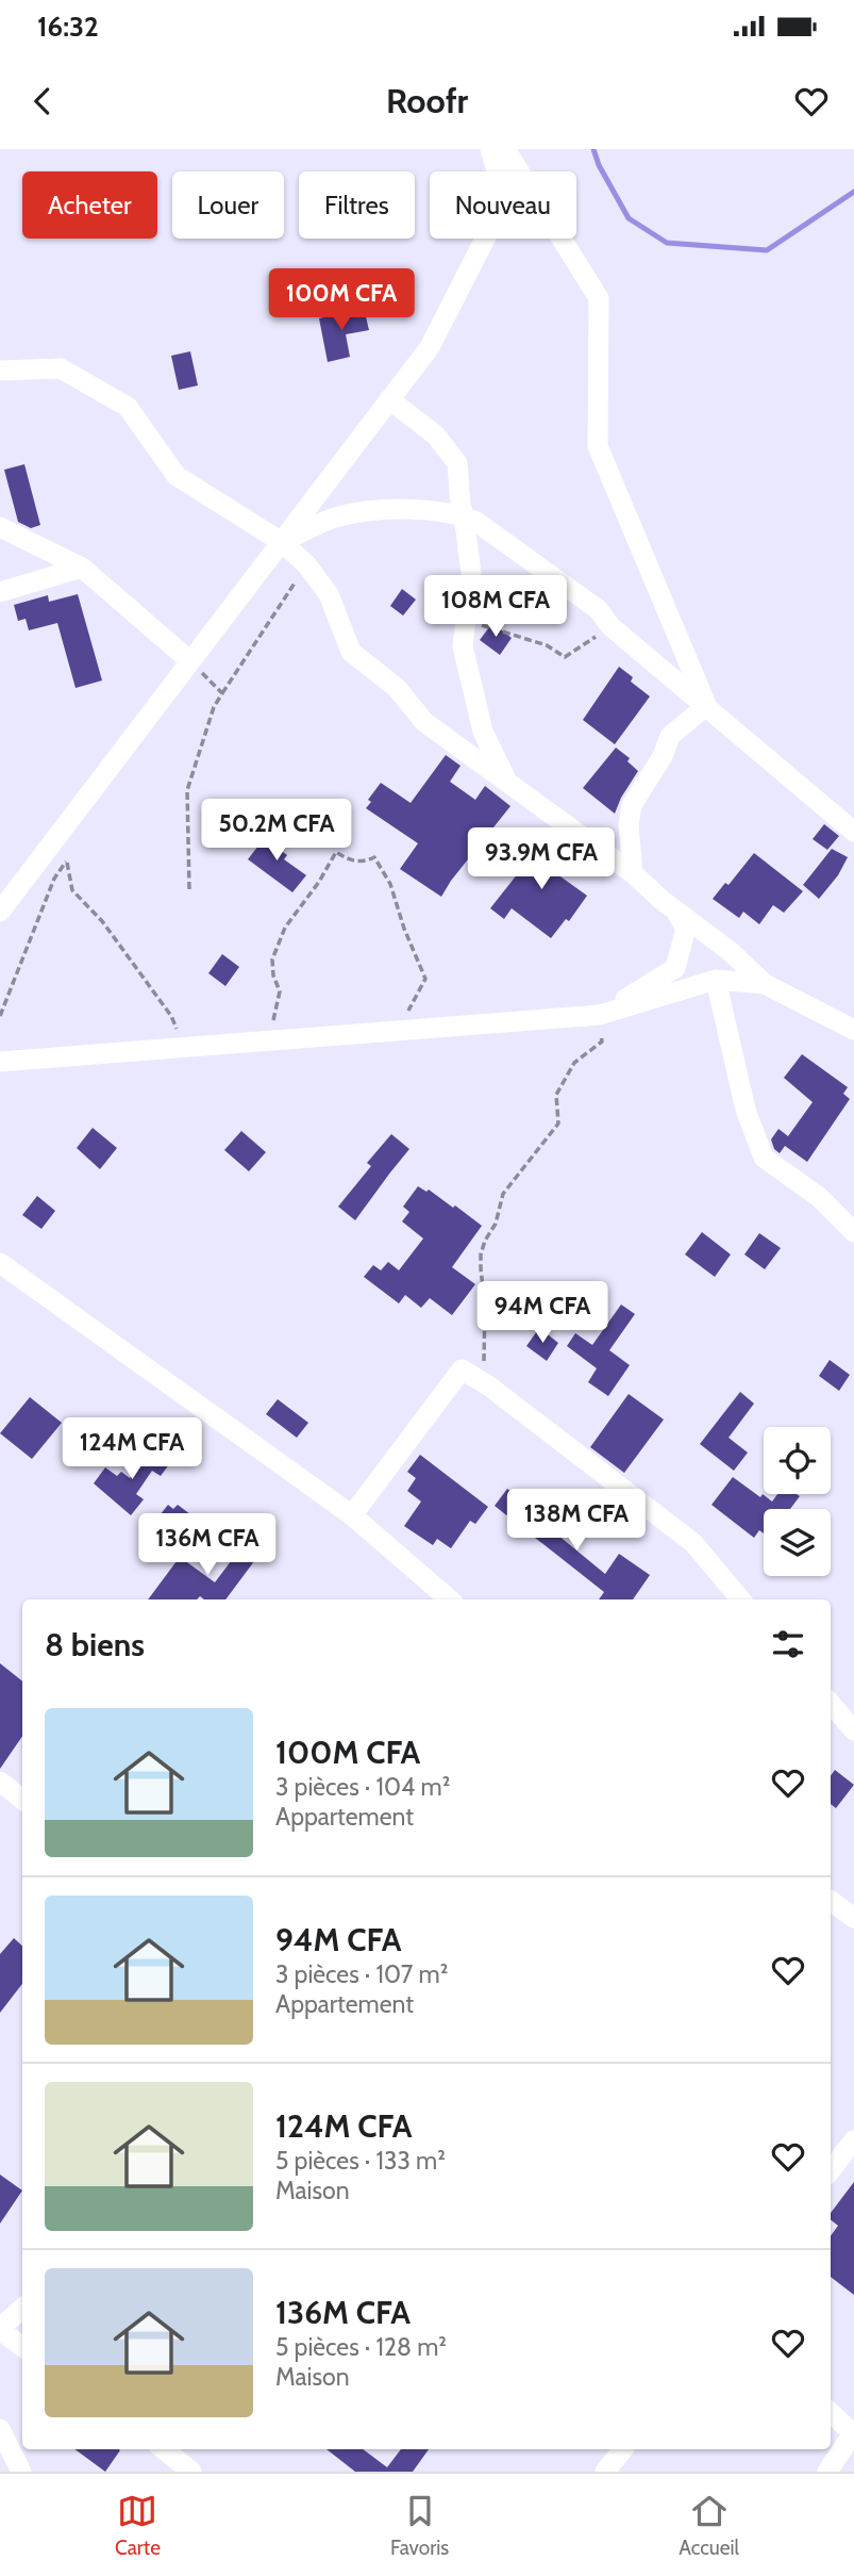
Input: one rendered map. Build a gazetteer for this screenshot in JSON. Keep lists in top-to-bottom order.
{
  "page": {
    "status": "16:32",
    "header": "Roofr",
    "chip": [
      "Acheter",
      "Louer",
      "Filtres",
      "Nouveau"
    ],
    "price": [
      "100M CFA",
      "108M CFA",
      "50.2M CFA",
      "93.9M CFA",
      "94M CFA",
      "124M CFA",
      "138M CFA",
      "136M CFA"
    ],
    "heading": "8 biens",
    "list": [
      {
        "name": "100M CFA",
        "note": "3 pièces · 104 m² · Appartement"
      },
      {
        "name": "94M CFA",
        "note": "3 pièces · 107 m² · Appartement"
      },
      {
        "name": "124M CFA",
        "note": "5 pièces · 133 m² · Maison"
      },
      {
        "name": "136M CFA",
        "note": "5 pièces · 128 m² · Maison"
      }
    ],
    "tabs": ["Carte", "Favoris", "Accueil"]
  }
}
